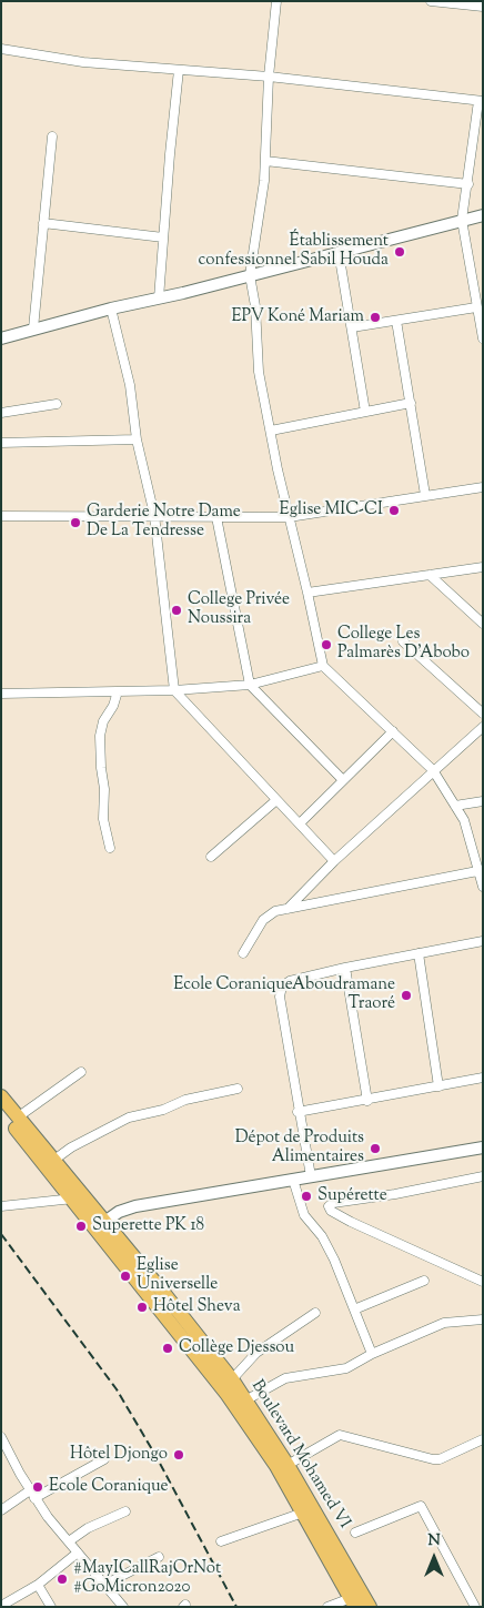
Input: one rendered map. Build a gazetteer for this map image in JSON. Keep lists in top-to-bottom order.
{
  "streets": {
    "main road": ["Boulevard Mohamed VI"]
  },
  "places": [
    "Établissement confessionnel Sabil Houda",
    "EPV Koné Mariam",
    "Eglise MIC-CI",
    "Garderie Notre Dame De La Tendresse",
    "College Privée Noussira",
    "College Les Palmarès D'Abobo",
    "Ecole CoraniqueAboudramane Traoré",
    "Dépot de Produits Alimentaires",
    "Supérette",
    "Superette PK 18",
    "Eglise Universelle",
    "Hôtel Sheva",
    "Collège Djessou",
    "Hôtel Djongo",
    "Ecole Coranique",
    "#MayICallRajOrNot #GoMicron2020"
  ],
  "north": "top"
}
